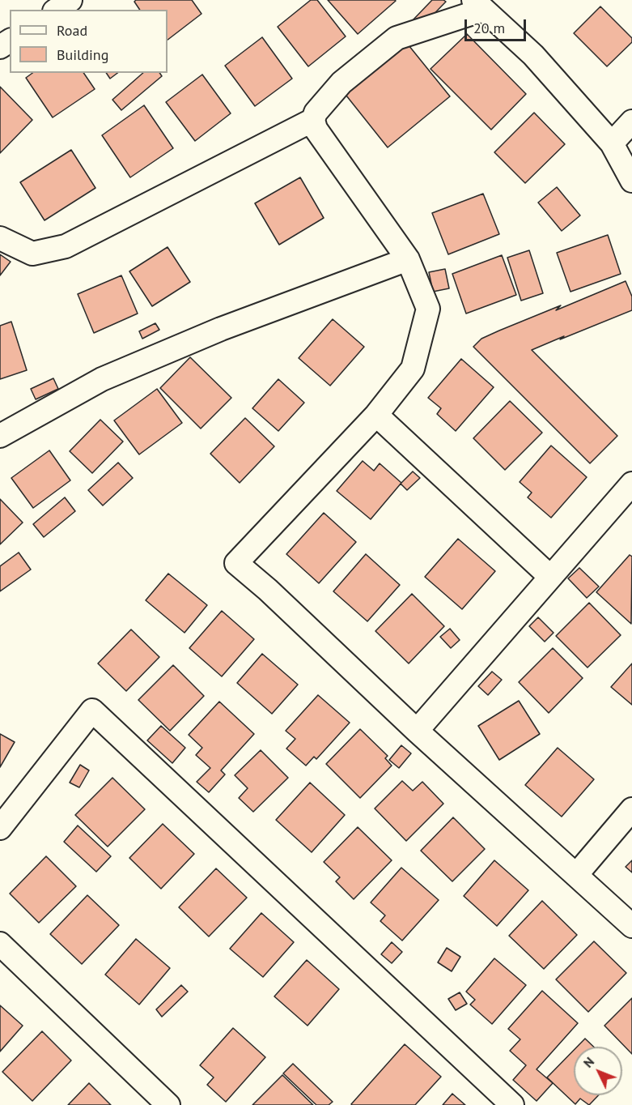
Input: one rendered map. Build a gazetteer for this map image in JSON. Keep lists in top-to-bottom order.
{
  "legend": ["Road", "Building"],
  "scale_bar": "20 m",
  "north": "top left"
}
